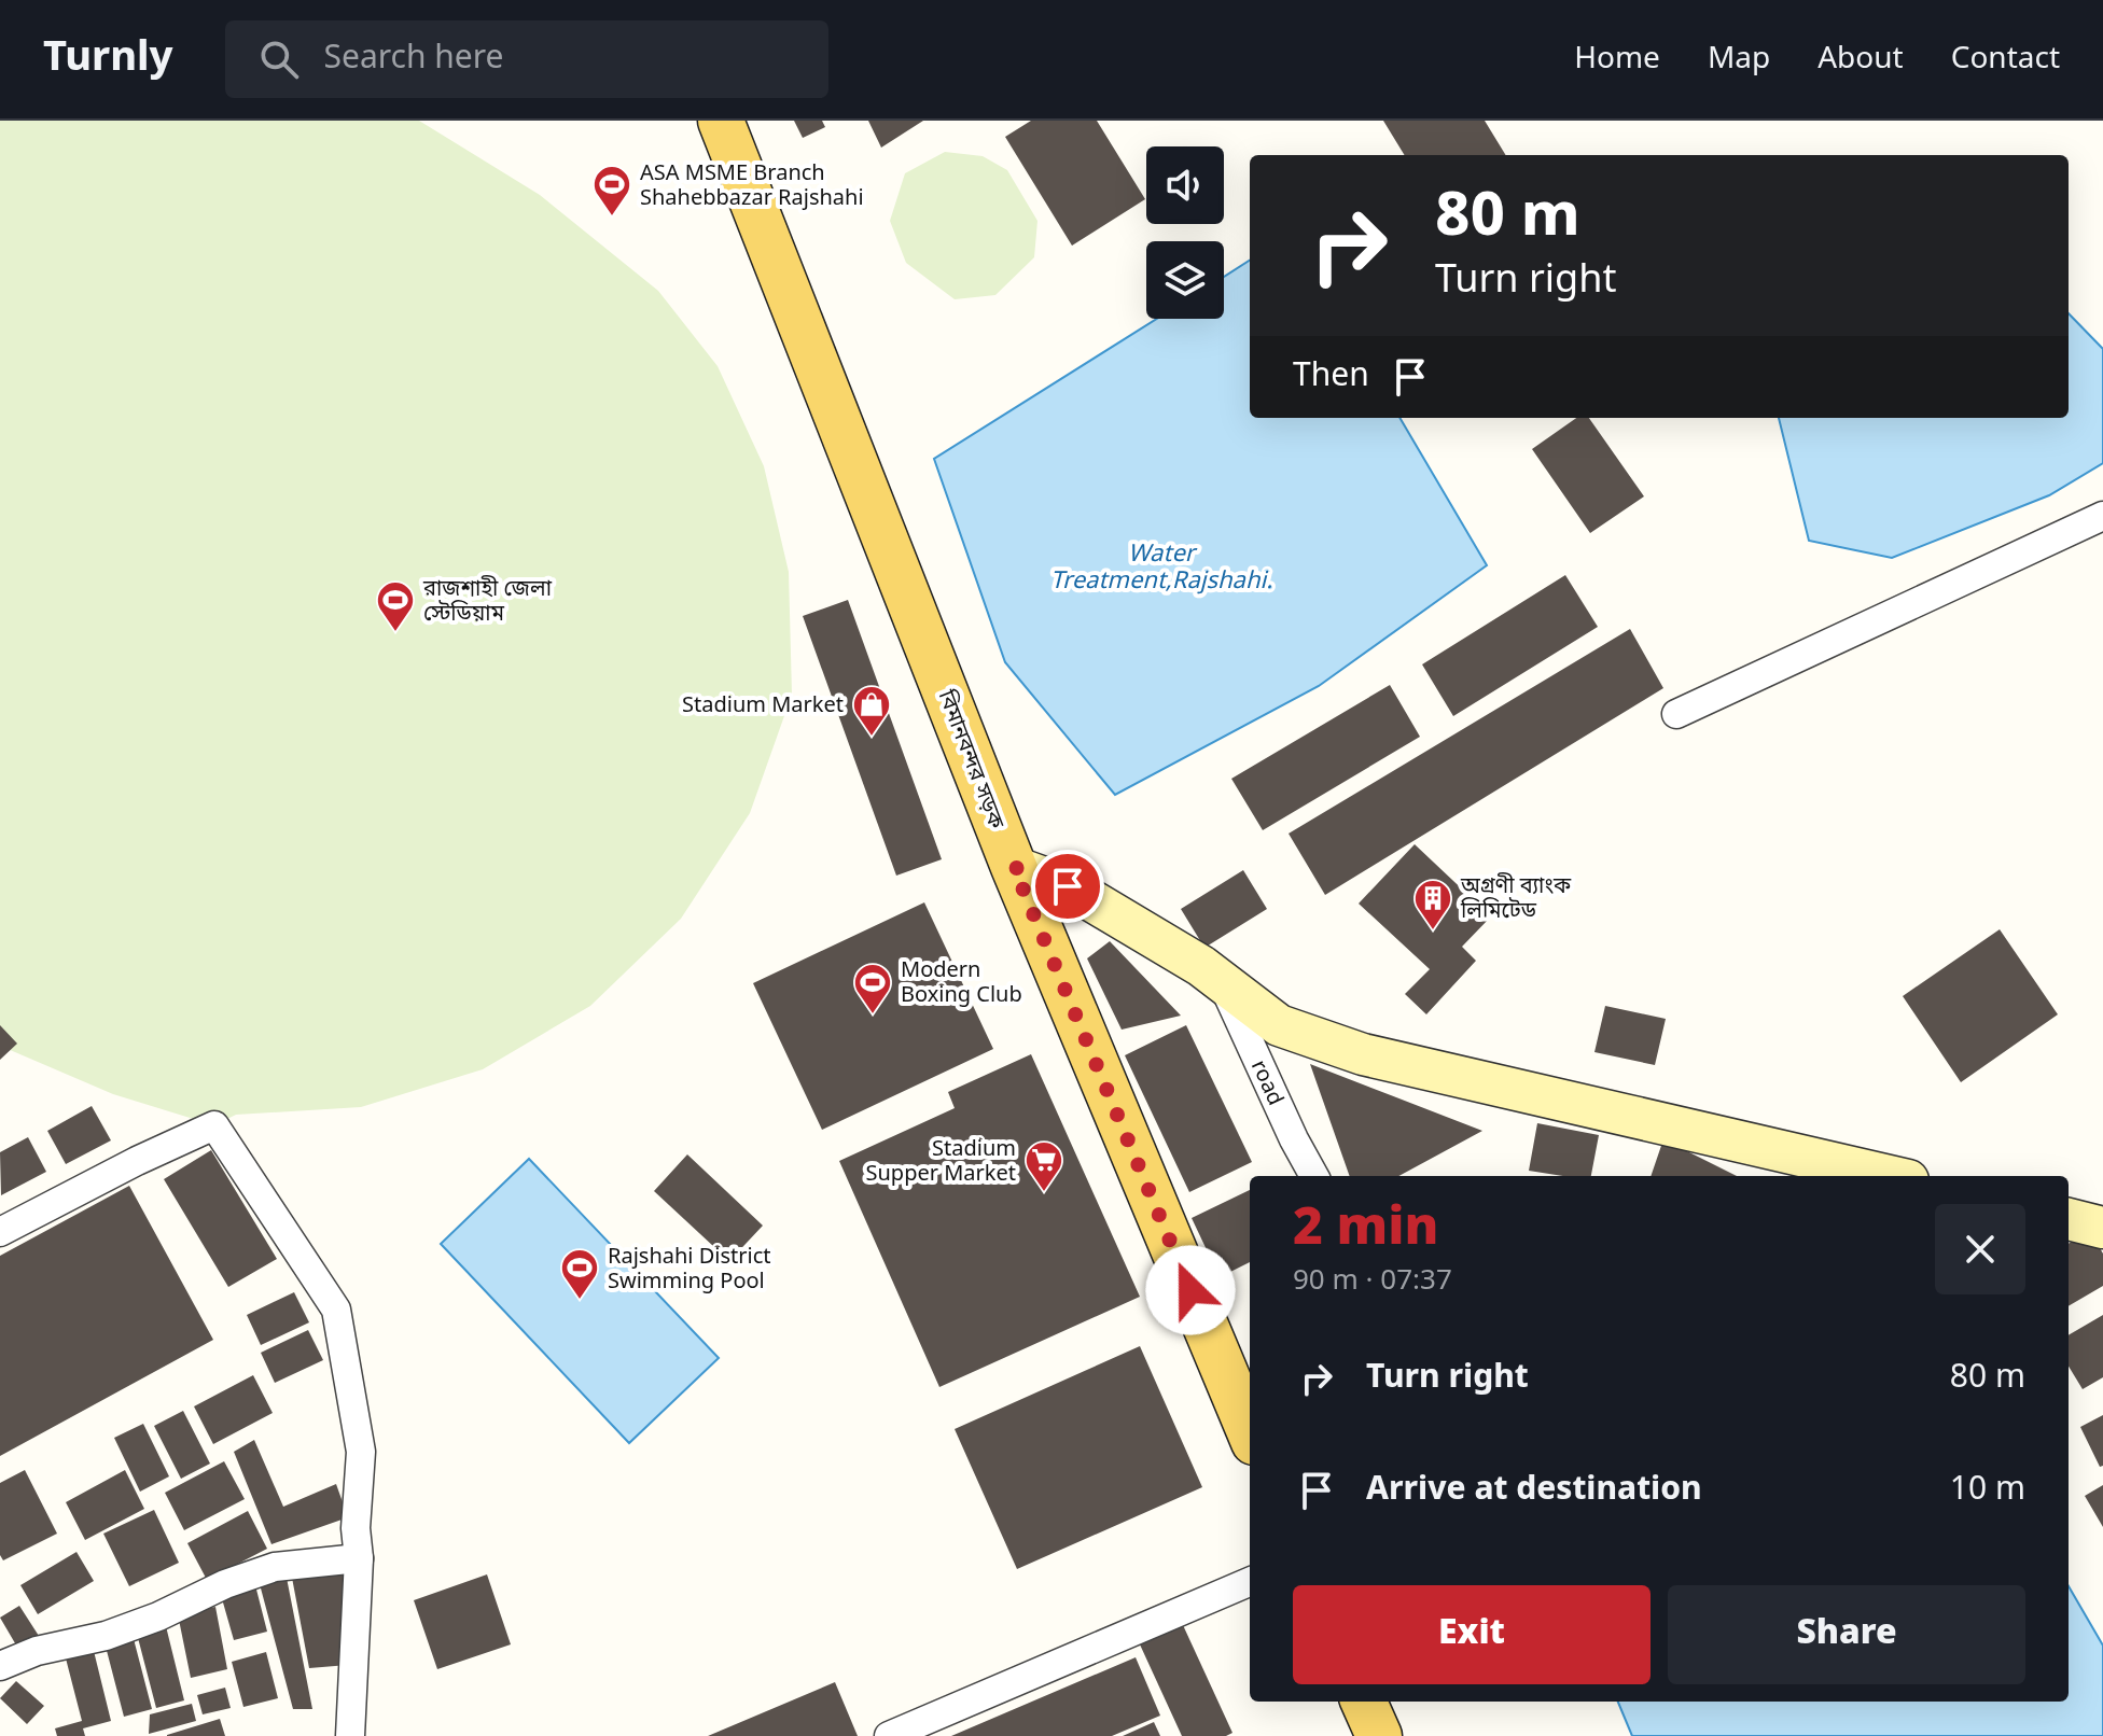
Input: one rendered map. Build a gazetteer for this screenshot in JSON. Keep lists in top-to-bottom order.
{
  "streets": {
    "main road": ["বিমানবন্দর সড়ক"],
    "street": ["road"]
  },
  "water": ["Water Treatment,Rajshahi."],
  "places": {
    "sports": [
      "ASA MSME Branch Shahebbazar Rajshahi",
      "রাজশাহী জেলা স্টেডিয়াম",
      "Modern Boxing Club",
      "Rajshahi District Swimming Pool"
    ],
    "shop": ["Stadium Market"],
    "building": ["অগ্রণী ব্যাংক লিমিটেড"],
    "supermarket": ["Stadium Supper Market"]
  },
  "page": {
    "header": "Turnly",
    "search": "Search here",
    "nav": [
      "Home",
      "Map",
      "About",
      "Contact"
    ],
    "turn": ["80 m", "Turn right"],
    "then": "Then",
    "heading": ["2 min", "90 m · 07:37"],
    "list": [
      {
        "name": "Turn right",
        "value": "80 m"
      },
      {
        "name": "Arrive at destination",
        "value": "10 m"
      }
    ],
    "buttons": ["Exit", "Share"]
  }
}
